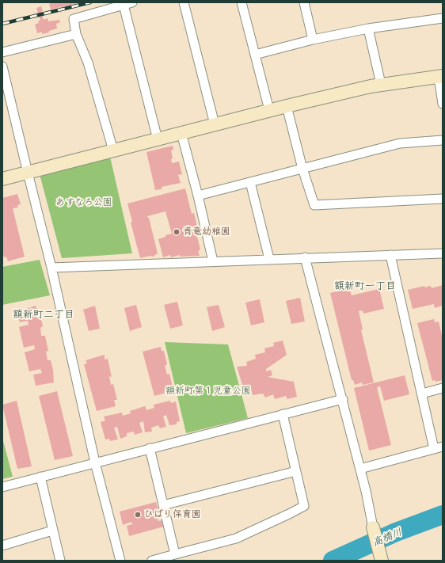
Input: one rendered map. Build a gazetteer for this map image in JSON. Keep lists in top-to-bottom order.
{
  "districts": ["額新町一丁目", "額新町二丁目"],
  "water": ["高橋川"],
  "parks": ["あすなろ公園", "額新町第１児童公園"],
  "places": ["青竜幼稚園", "ひばり保育園"]
}
